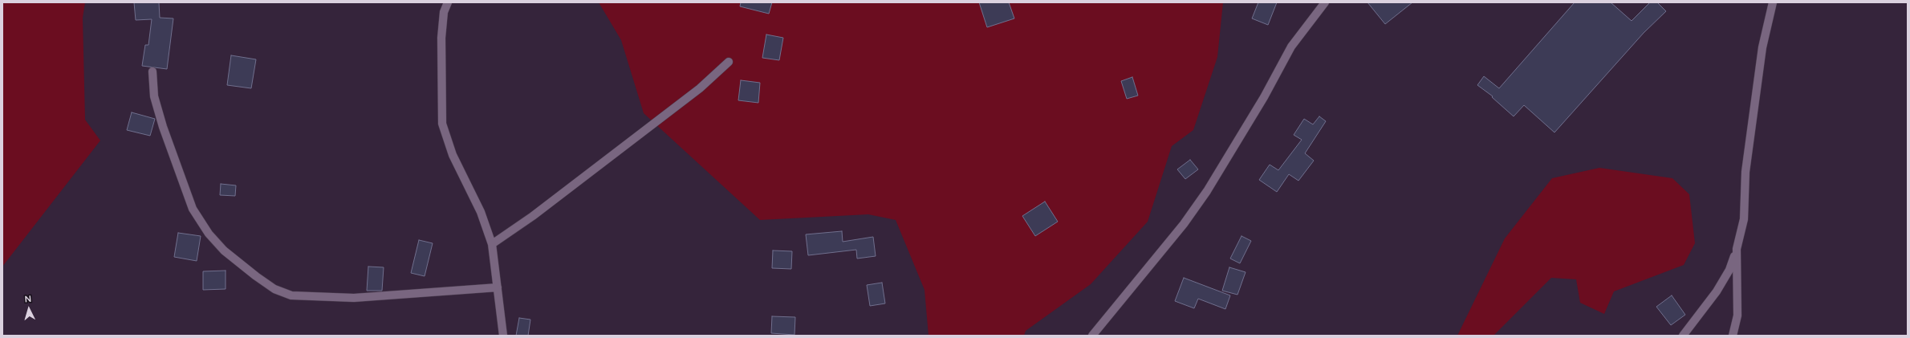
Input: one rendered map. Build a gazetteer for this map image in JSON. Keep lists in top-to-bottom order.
{
  "north": "top"
}
